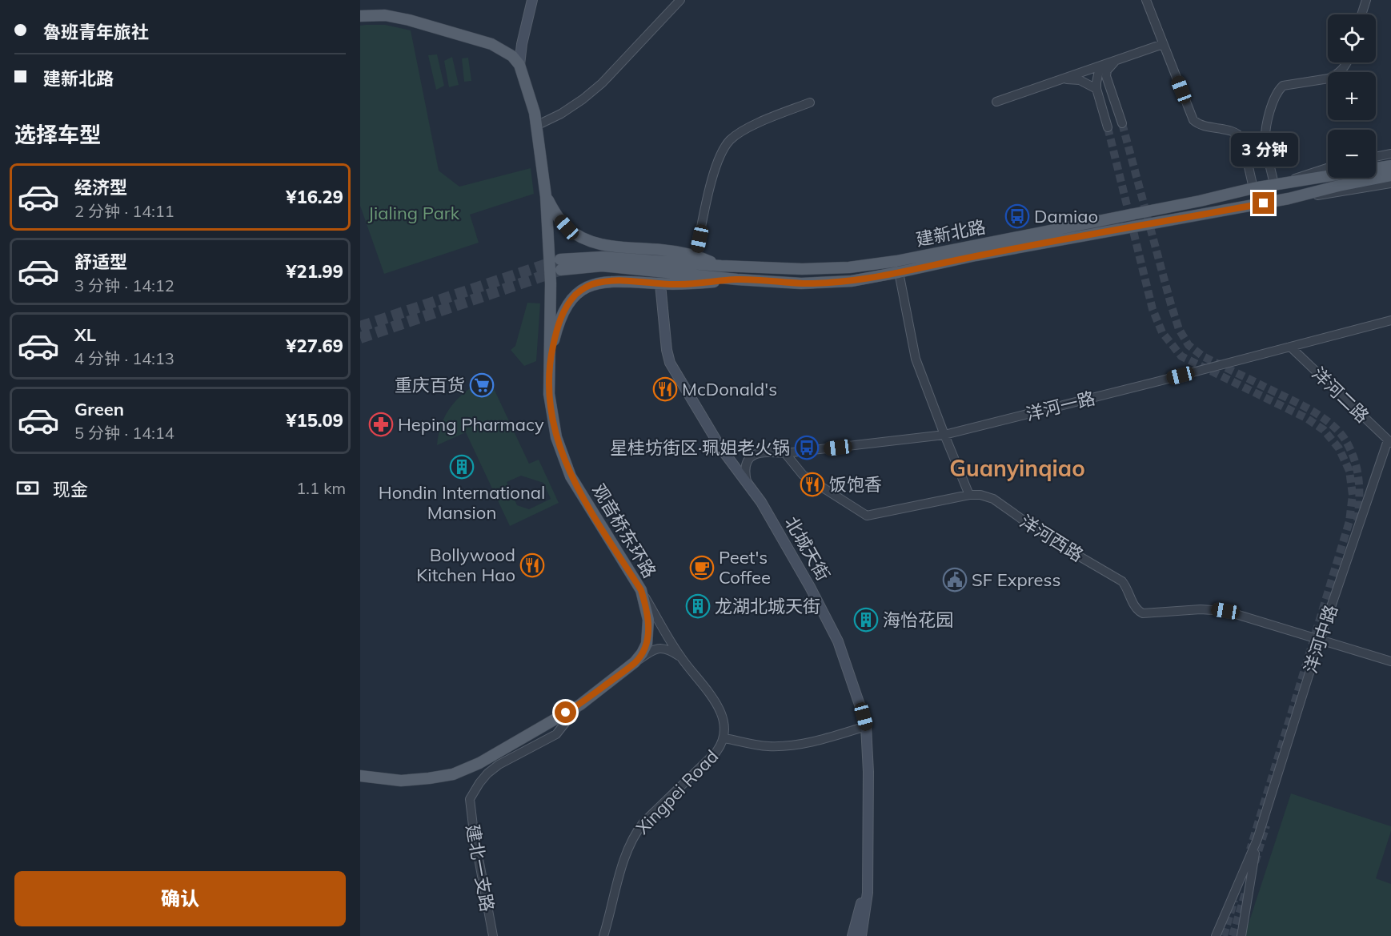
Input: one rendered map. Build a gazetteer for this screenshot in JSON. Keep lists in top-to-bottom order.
{
  "streets": {
    "main road": ["建新北路", "观音桥东环路", "北城天街"],
    "street": [
      "洋河二路",
      "洋河一路",
      "洋河西路",
      "洋河中路",
      "Xingpei Road",
      "建北一支路"
    ]
  },
  "crossings": [
    ["洋河二路", "洋河一路"],
    ["洋河二路", "洋河中路"],
    ["洋河一路", "洋河西路"],
    ["洋河一路", "北城天街"],
    ["观音桥东环路", "Xingpei Road"],
    ["观音桥东环路", "建北一支路"],
    ["洋河西路", "洋河中路"]
  ],
  "districts": ["Guanyinqiao"],
  "parks": ["Jialing Park"],
  "places": {
    "bus stop": ["Damiao", "星桂坊街区·珮姐老火锅"],
    "supermarket": ["重庆百货"],
    "restaurant": ["McDonald's", "饭饱香", "Bollywood Kitchen Hao"],
    "pharmacy": ["Heping Pharmacy"],
    "building": ["Hondin International Mansion", "龙湖北城天街", "海怡花园"],
    "cafe": ["Peet's Coffee"],
    "public building": ["SF Express"]
  },
  "page": {
    "banner": ["魯班青年旅社", "建新北路"],
    "map_buttons": ["+", "−"],
    "heading": "选择车型",
    "bubble": "3 分钟",
    "list": [
      {
        "name": "经济型",
        "note": "2 分钟 · 14:11",
        "value": "¥16.29"
      },
      {
        "name": "舒适型",
        "note": "3 分钟 · 14:12",
        "value": "¥21.99"
      },
      {
        "name": "XL",
        "note": "4 分钟 · 14:13",
        "value": "¥27.69"
      },
      {
        "name": "Green",
        "note": "5 分钟 · 14:14",
        "value": "¥15.09"
      }
    ],
    "pay": ["现金", "1.1 km"],
    "buttons": "确认"
  }
}
